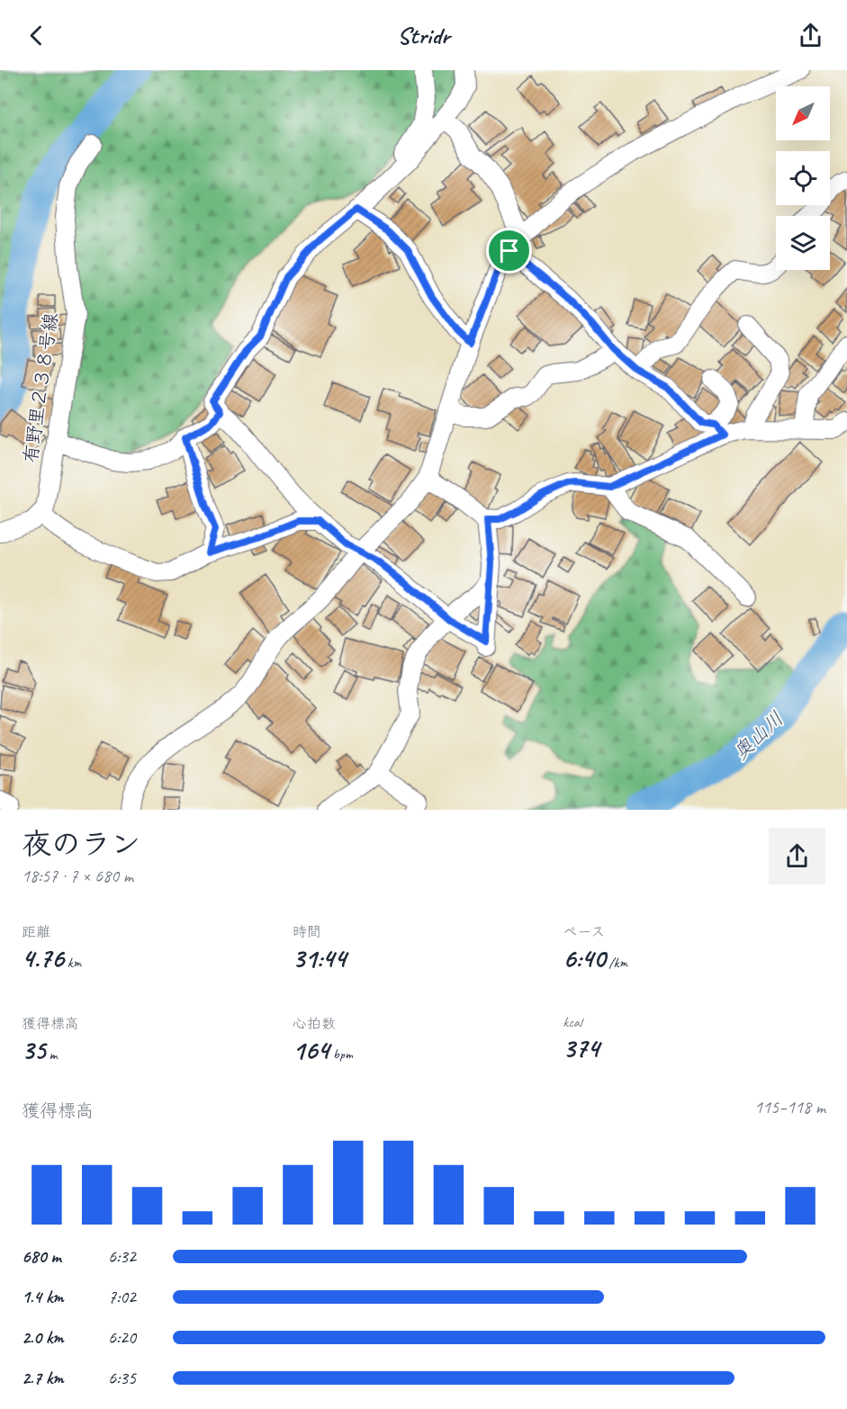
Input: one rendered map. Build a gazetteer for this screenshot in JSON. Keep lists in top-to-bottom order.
{
  "streets": {
    "street": ["有野里２３８号線"]
  },
  "water": ["奥山川"],
  "north": "bottom left",
  "page": {
    "header": "Stridr",
    "heading": ["夜のラン", "18:57 · 7 × 680 m"],
    "stats": [
      ["距離", "4.76 km"],
      ["時間", "31:44"],
      ["ペース", "6:40 /km"],
      ["獲得標高", "35 m"],
      ["心拍数", "164 bpm"],
      ["kcal", "374"]
    ],
    "chart": ["獲得標高", "115–118 m"],
    "list": [
      {
        "name": "680 m",
        "note": "6:32"
      },
      {
        "name": "1.4 km",
        "note": "7:02"
      },
      {
        "name": "2.0 km",
        "note": "6:20"
      },
      {
        "name": "2.7 km",
        "note": "6:35"
      }
    ]
  }
}
